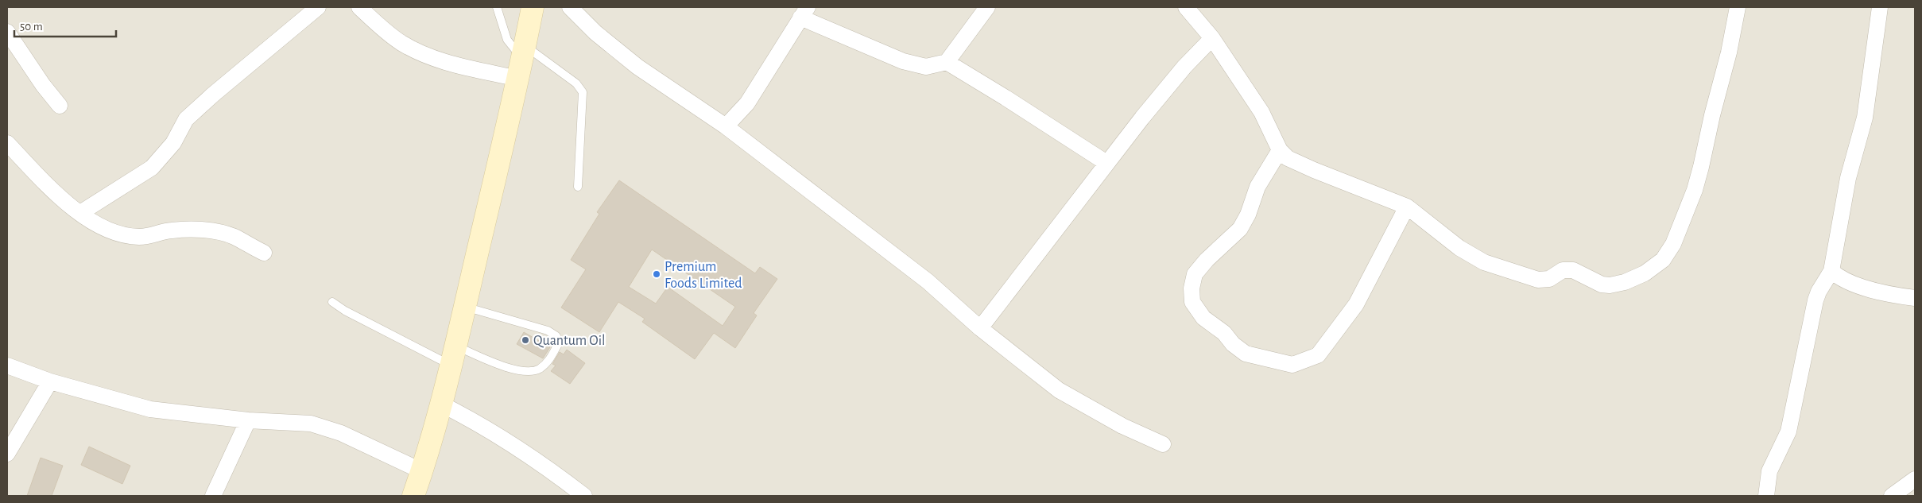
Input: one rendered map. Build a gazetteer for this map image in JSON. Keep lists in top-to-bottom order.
{
  "places": ["Premium Foods Limited", "Quantum Oil"],
  "scale_bar": "50 m"
}
